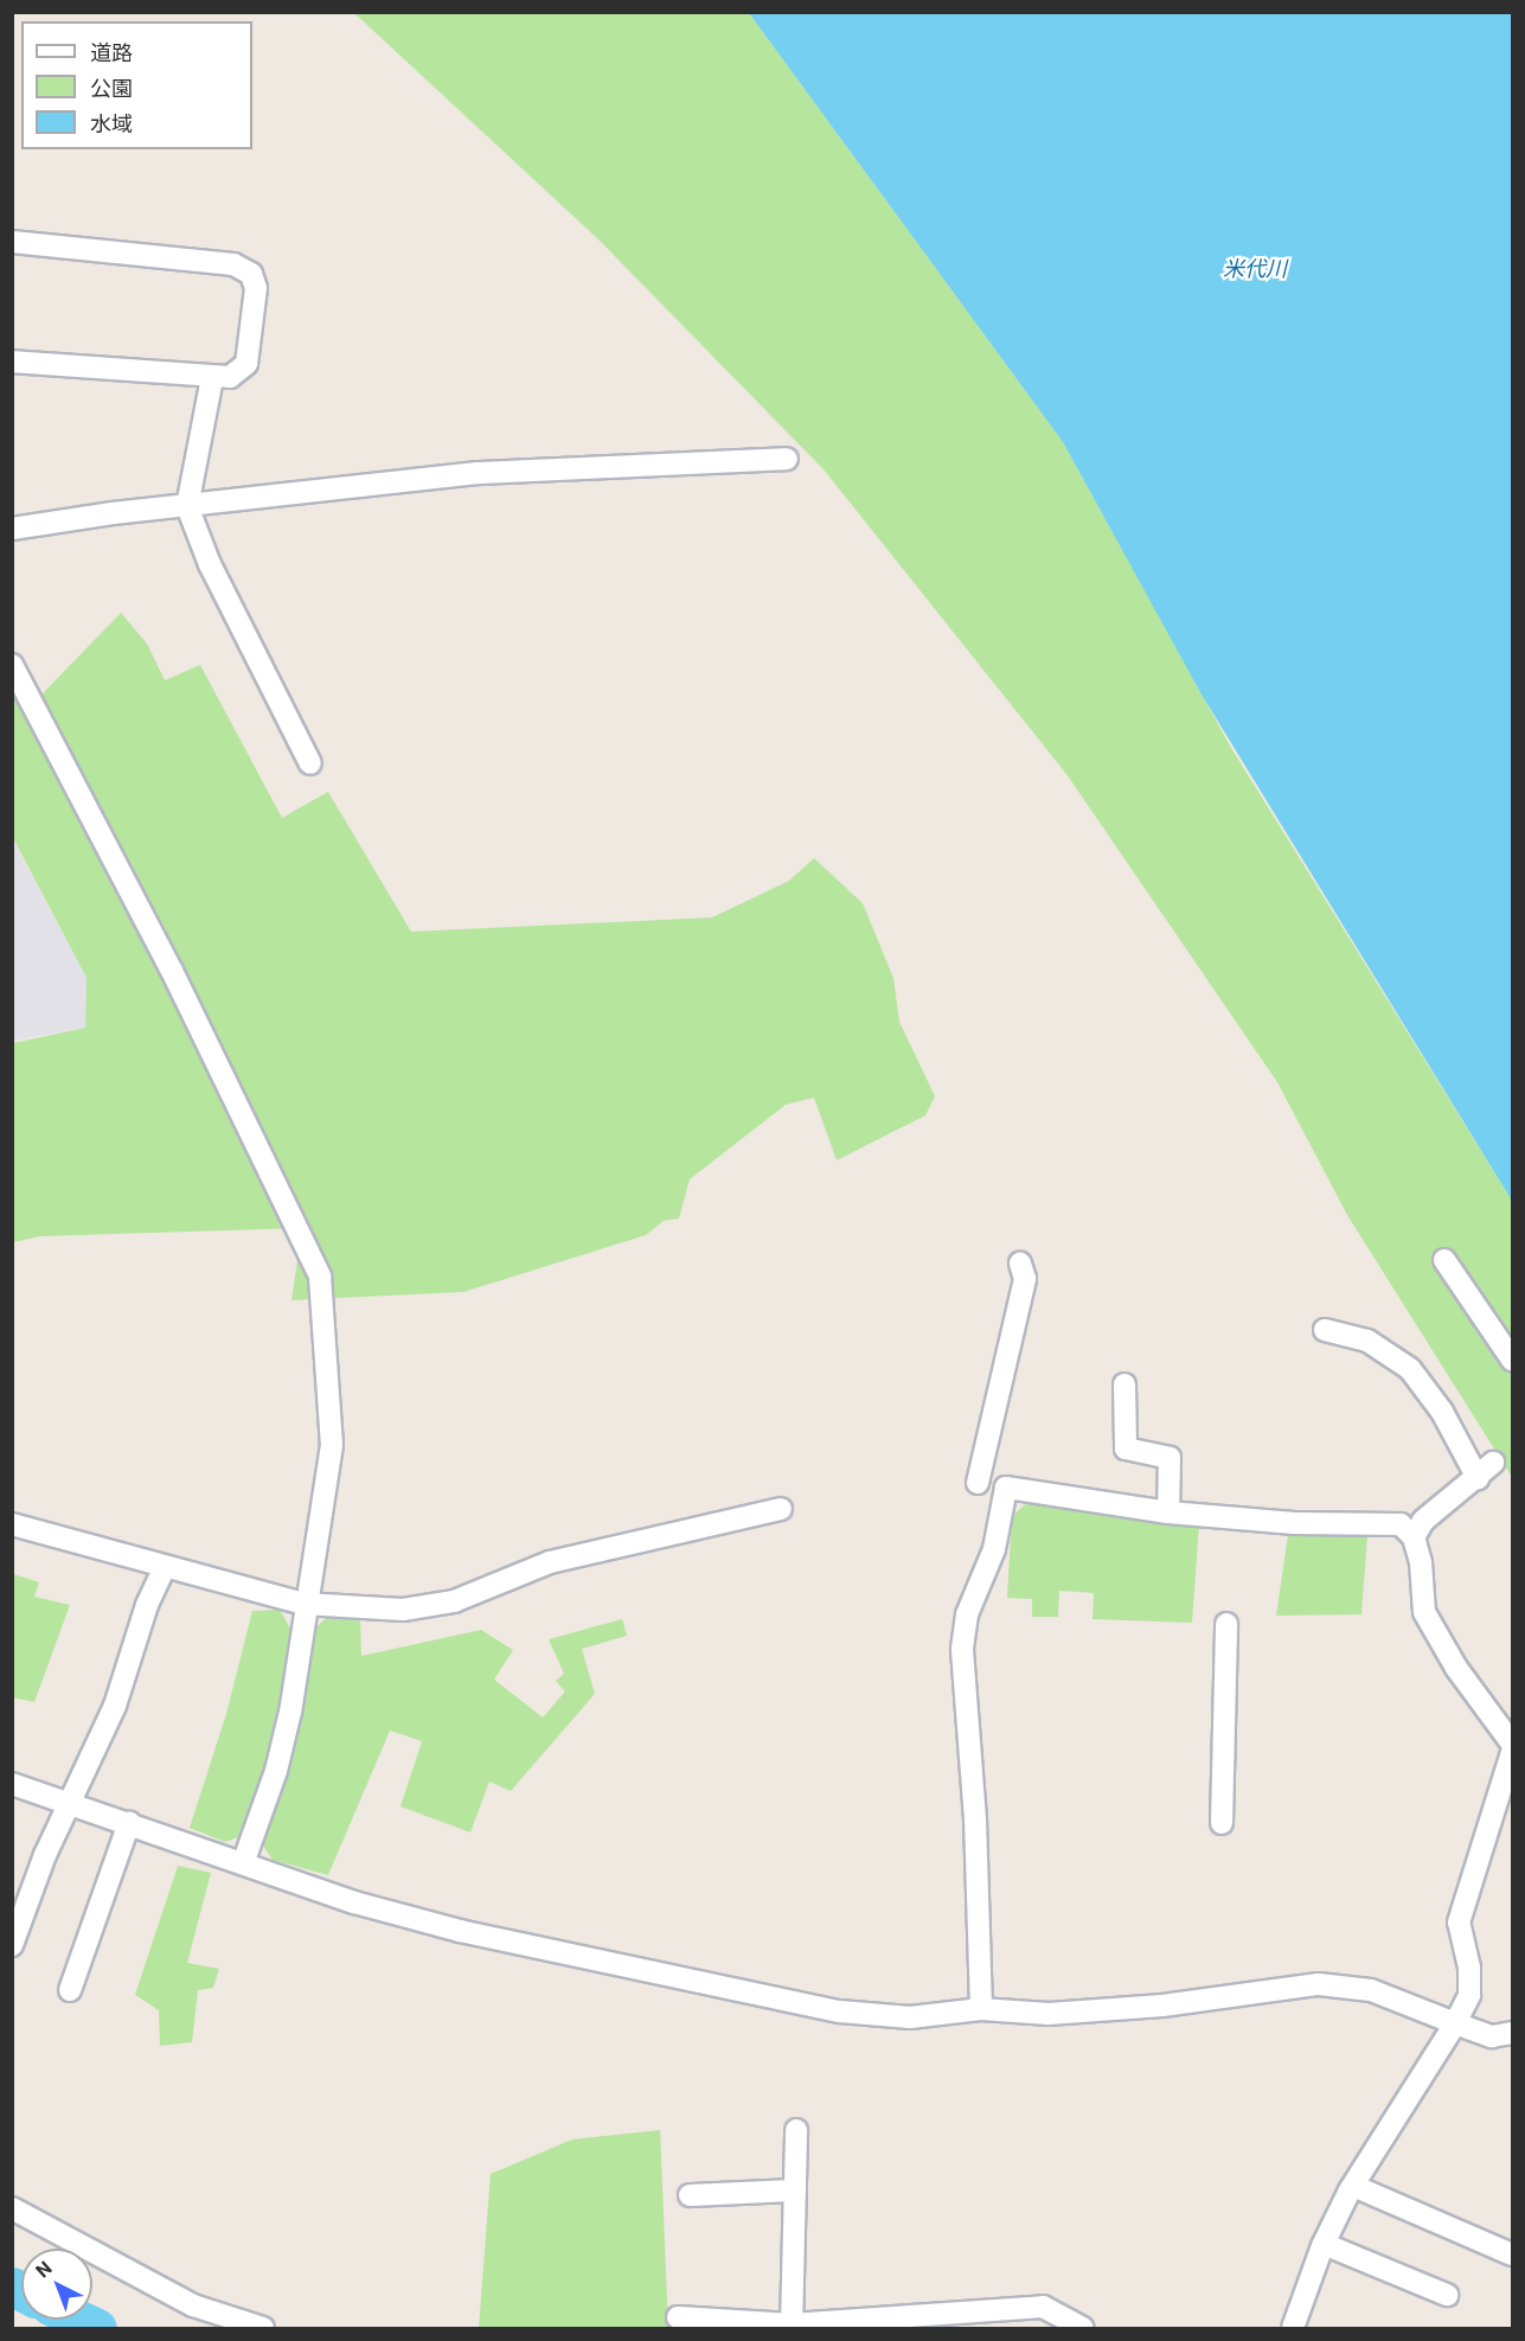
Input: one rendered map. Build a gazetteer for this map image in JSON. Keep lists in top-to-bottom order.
{
  "water": ["米代川"],
  "legend": ["道路", "公園", "水域"],
  "north": "top left"
}
